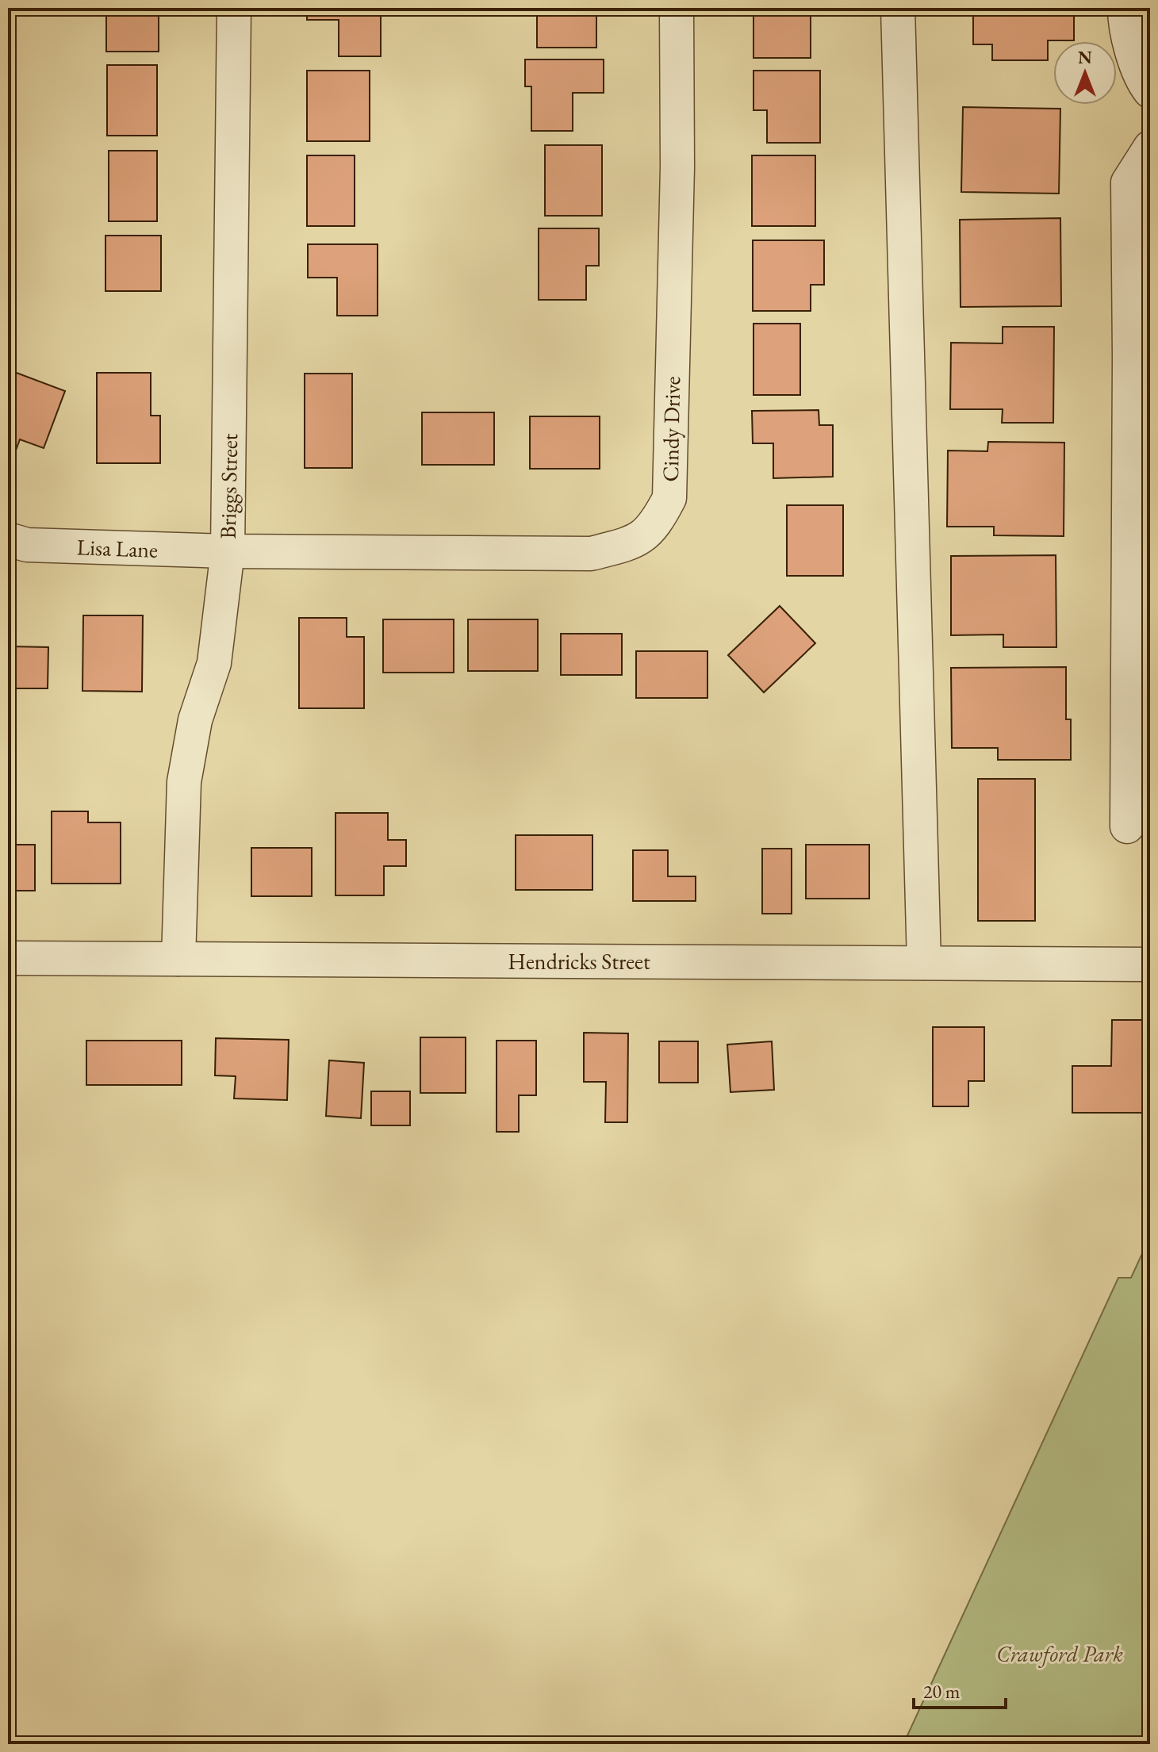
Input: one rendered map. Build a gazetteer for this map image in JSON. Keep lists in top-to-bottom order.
{
  "streets": {
    "street": [
      "Cindy Drive",
      "Briggs Street",
      "Lisa Lane",
      "Hendricks Street"
    ]
  },
  "crossings": [
    ["Cindy Drive", "Briggs Street"],
    ["Cindy Drive", "Lisa Lane"],
    ["Briggs Street", "Lisa Lane"],
    ["Briggs Street", "Hendricks Street"]
  ],
  "parks": ["Crawford Park"],
  "scale_bar": "20 m",
  "north": "top"
}
